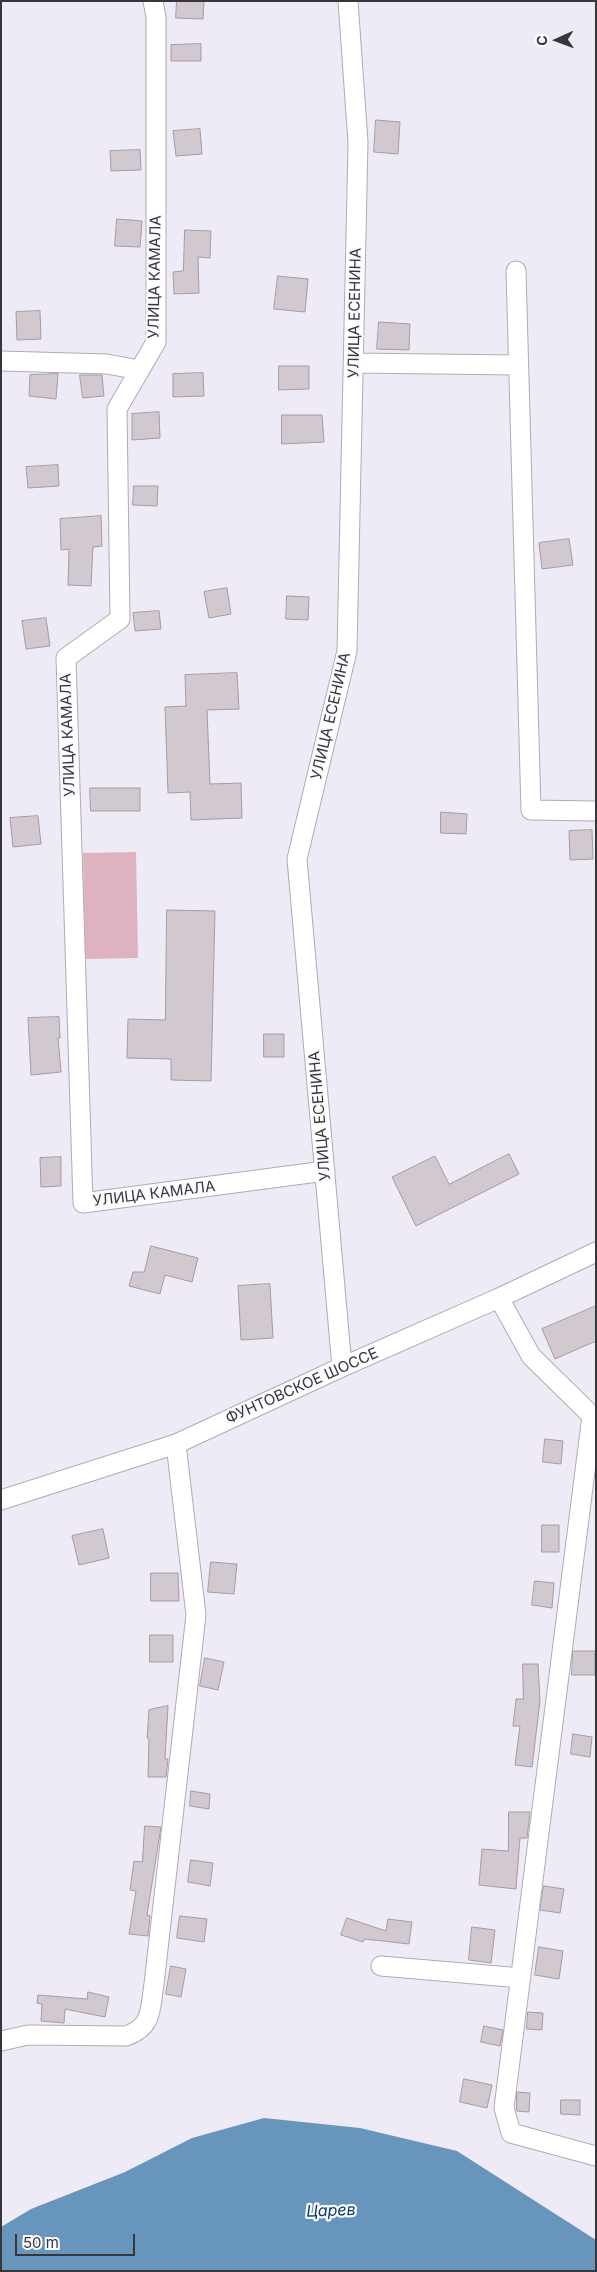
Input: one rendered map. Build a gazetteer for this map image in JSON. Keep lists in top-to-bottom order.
{
  "streets": {
    "street": ["УЛИЦА КАМАЛА", "УЛИЦА ЕСЕНИНА", "ФУНТОВСКОЕ ШОССЕ"]
  },
  "crossings": [
    ["УЛИЦА КАМАЛА", "УЛИЦА ЕСЕНИНА"],
    ["УЛИЦА ЕСЕНИНА", "ФУНТОВСКОЕ ШОССЕ"]
  ],
  "water": ["Царев"],
  "scale_bar": "50 m",
  "north": "left"
}
